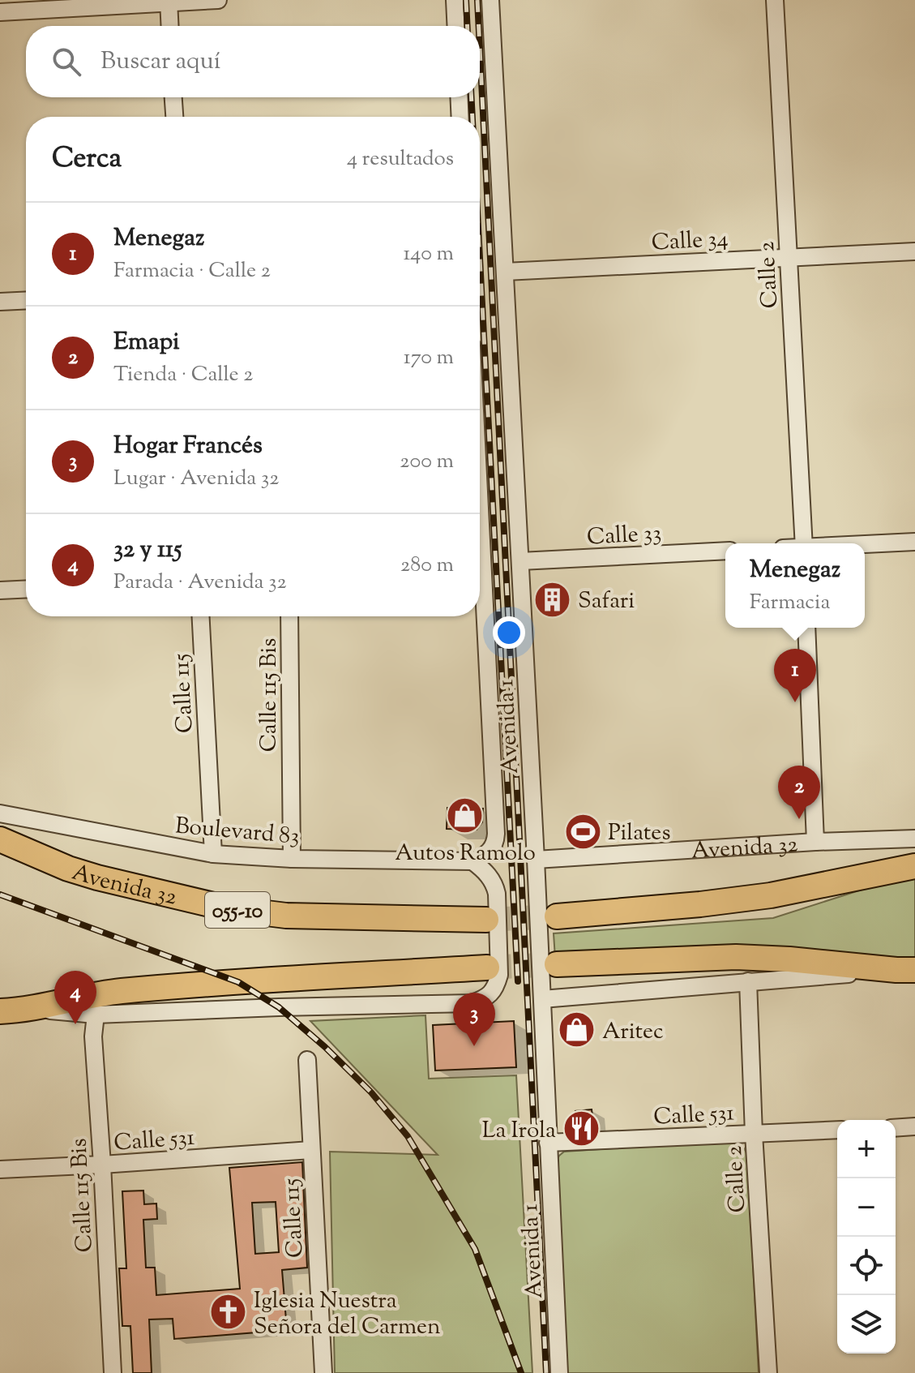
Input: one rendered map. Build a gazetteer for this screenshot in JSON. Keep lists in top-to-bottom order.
{
  "streets": {
    "highway": ["Avenida 32", "055-10"],
    "street": [
      "Calle 34",
      "Calle 2",
      "Calle 33",
      "Calle 115",
      "Calle 115 Bis",
      "Avenida 1",
      "Boulevard 83",
      "Calle 531"
    ]
  },
  "crossings": [
    ["Calle 34", "Calle 2"],
    ["Calle 34", "Avenida 1"],
    ["Calle 2", "Calle 531"],
    ["Calle 33", "Avenida 1"],
    ["Calle 115", "Boulevard 83"],
    ["Calle 115", "Calle 531"],
    ["Calle 115 Bis", "Boulevard 83"],
    ["Calle 115 Bis", "Calle 531"],
    ["Avenida 1", "Boulevard 83"],
    ["Avenida 1", "Avenida 32"],
    ["Avenida 1", "Calle 531"]
  ],
  "places": {
    "building": ["Safari"],
    "shop": ["Autos Ramolo", "Aritec"],
    "sports": ["Pilates"],
    "restaurant": ["La Irola"],
    "church": ["Iglesia Nuestra Señora del Carmen"]
  },
  "page": {
    "search": "Buscar aquí",
    "heading": ["Cerca", "4 resultados"],
    "list": [
      {
        "mark": "1",
        "name": "Menegaz",
        "note": "Farmacia · Calle 2",
        "value": "140 m"
      },
      {
        "mark": "2",
        "name": "Emapi",
        "note": "Tienda · Calle 2",
        "value": "170 m"
      },
      {
        "mark": "3",
        "name": "Hogar Francés",
        "note": "Lugar · Avenida 32",
        "value": "200 m"
      },
      {
        "mark": "4",
        "name": "32 y 115",
        "note": "Parada · Avenida 32",
        "value": "280 m"
      }
    ],
    "popup": ["Menegaz", "Farmacia"],
    "pins": [
      "1",
      "2",
      "4",
      "3"
    ],
    "map_buttons": ["+", "−"]
  }
}
